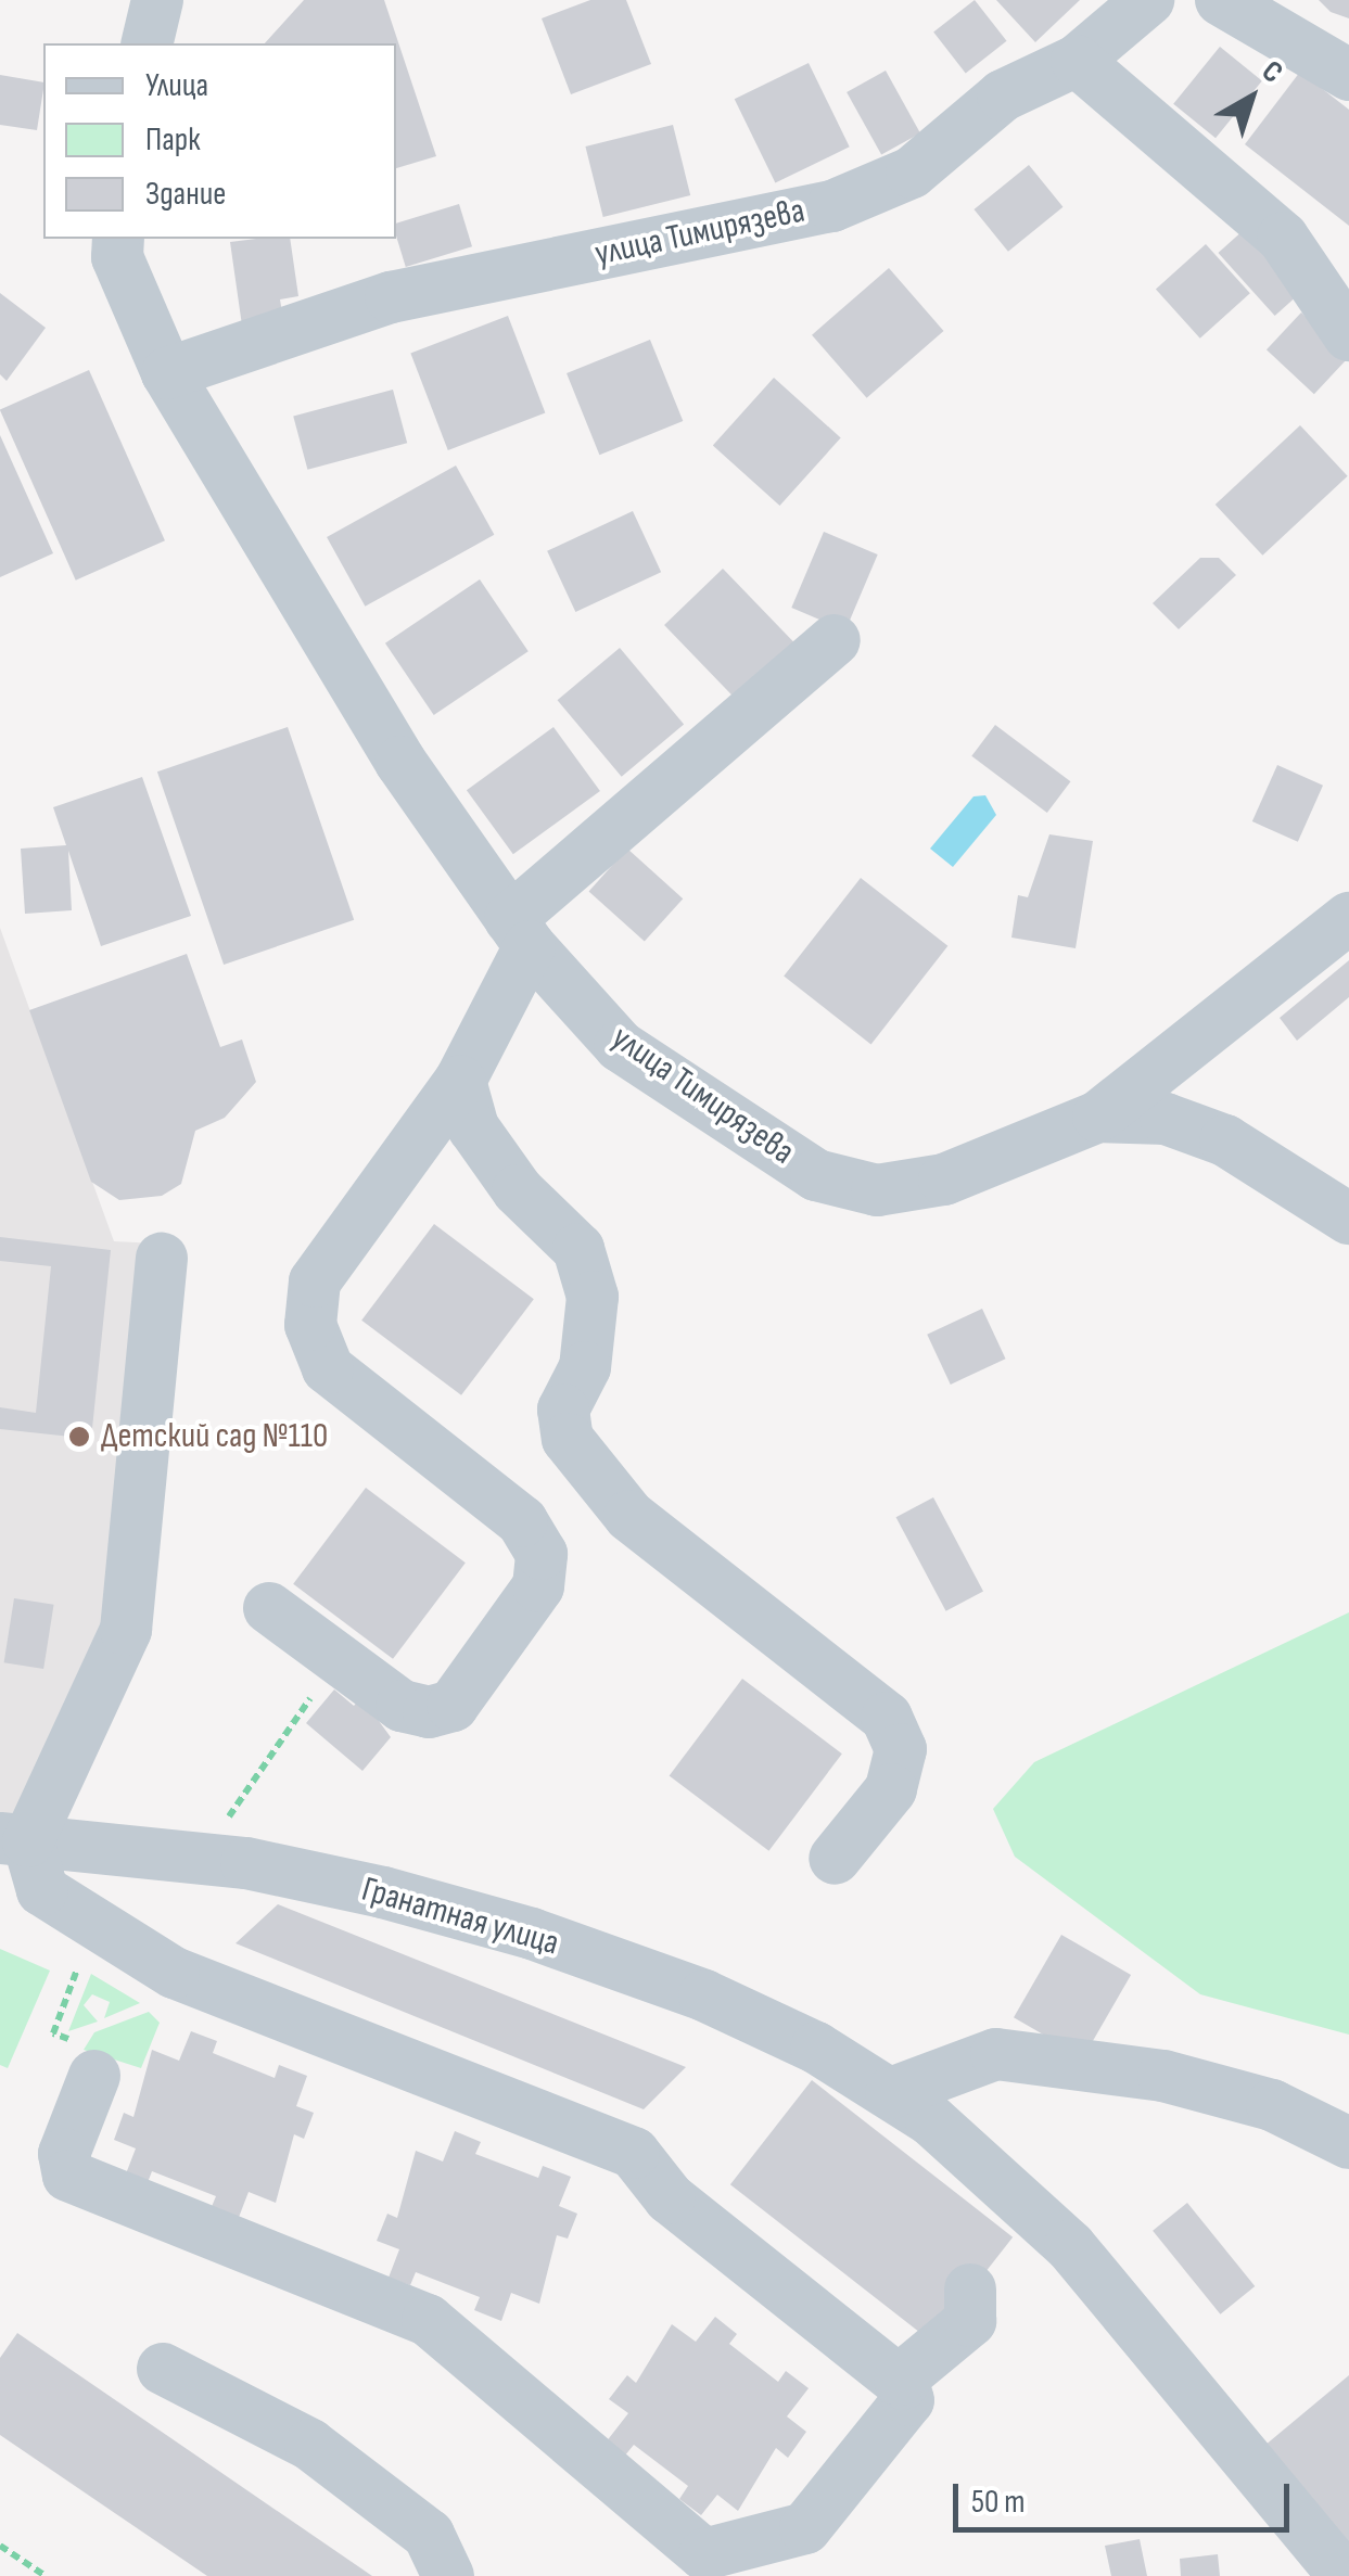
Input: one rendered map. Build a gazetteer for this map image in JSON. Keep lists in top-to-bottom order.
{
  "streets": {
    "street": ["улица Тимирязева", "Гранатная улица"]
  },
  "places": ["Детский сад №110"],
  "legend": ["Улица", "Парк", "Здание"],
  "scale_bar": "50 m",
  "north": "top right"
}
